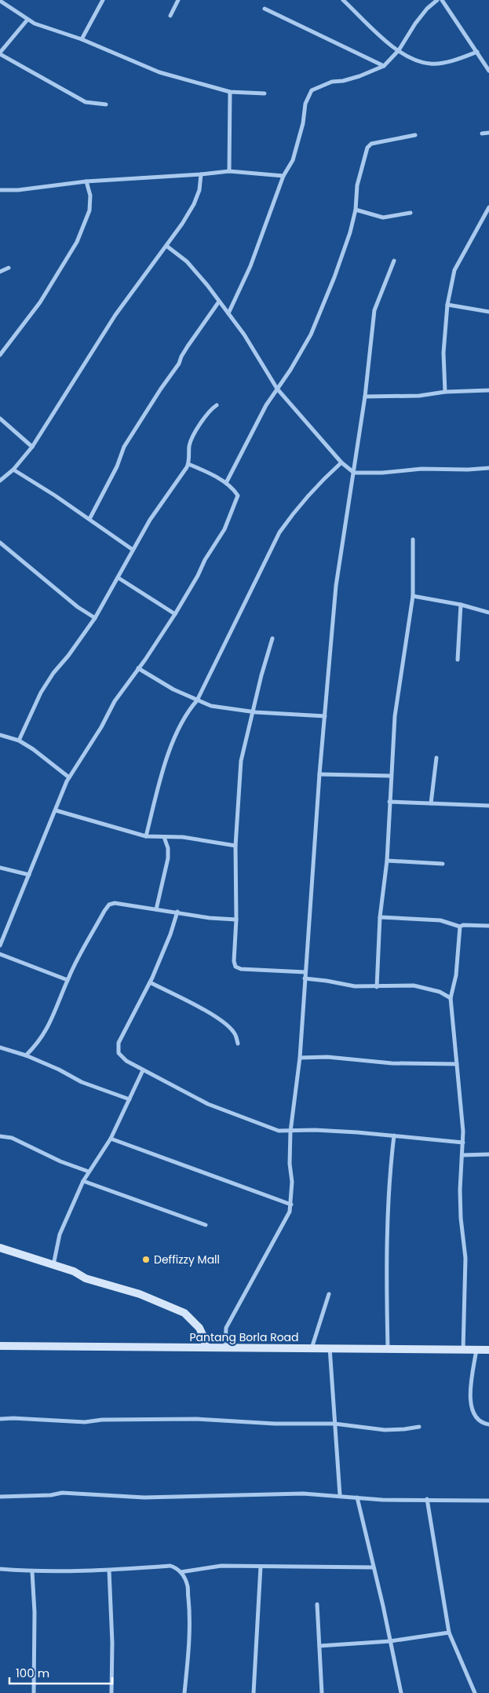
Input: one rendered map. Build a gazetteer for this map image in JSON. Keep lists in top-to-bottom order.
{
  "streets": {
    "street": ["Pantang Borla Road"]
  },
  "places": ["Deffizzy Mall"],
  "scale_bar": "100 m"
}
